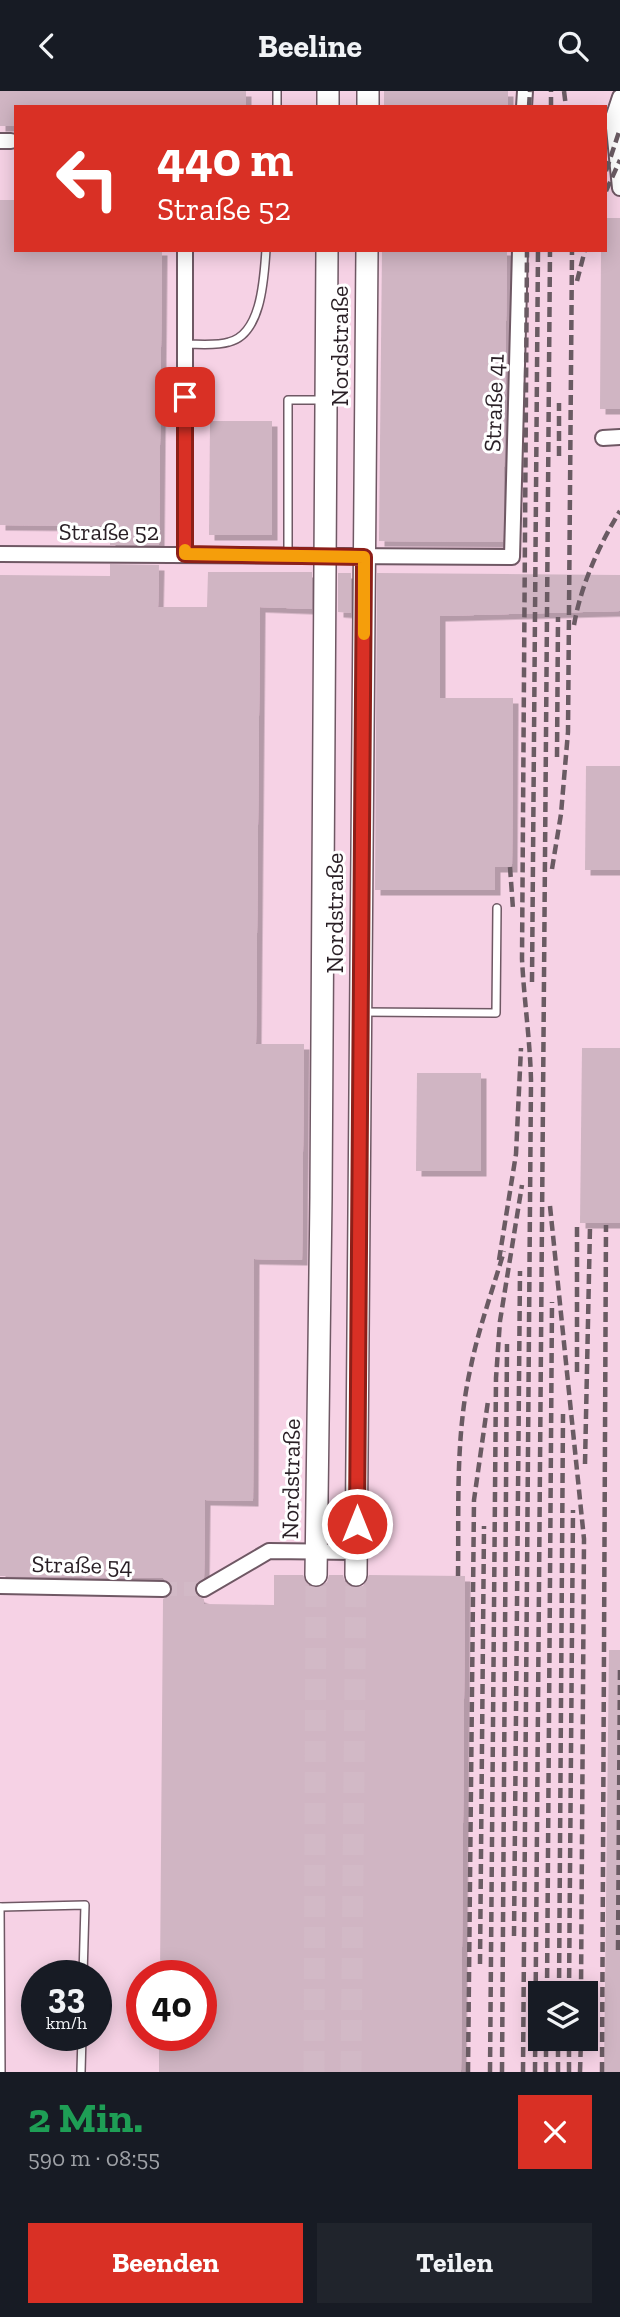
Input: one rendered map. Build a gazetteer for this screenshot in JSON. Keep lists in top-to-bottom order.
{
  "streets": {
    "street": [
      "Nordstraße",
      "Straße 41",
      "Straße 52",
      "Straße 54"
    ]
  },
  "crossings": [
    ["Nordstraße", "Straße 52"],
    ["Straße 41", "Straße 52"]
  ],
  "page": {
    "header": "Beeline",
    "turn": ["440 m", "Straße 52"],
    "speed": "33 km/h",
    "limit": "40",
    "heading": ["2 Min.", "590 m · 08:55"],
    "buttons": ["Beenden", "Teilen"]
  }
}
